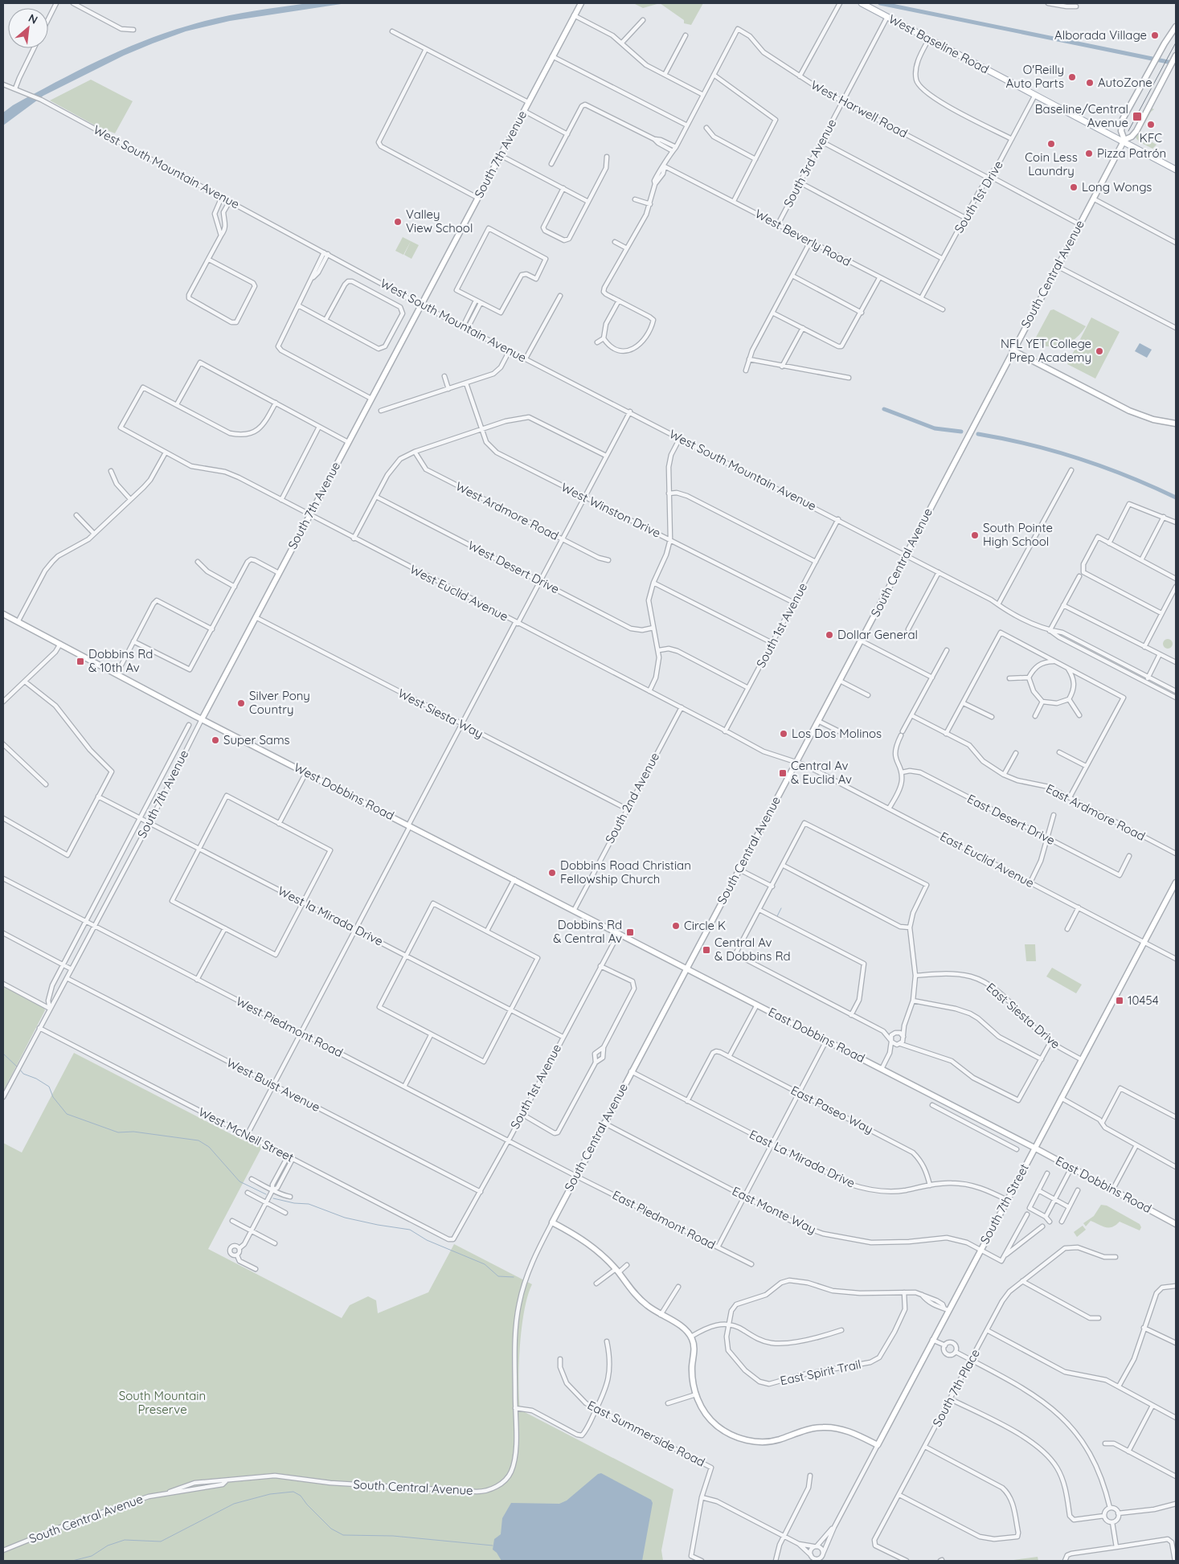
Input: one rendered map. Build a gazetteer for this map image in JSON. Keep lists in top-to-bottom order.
{
  "streets": {
    "main road": [
      "West Baseline Road",
      "South 7th Avenue",
      "South Central Avenue",
      "West Dobbins Road",
      "East Dobbins Road",
      "South 7th Street"
    ],
    "street": [
      "West Harwell Road",
      "South 3rd Avenue",
      "West South Mountain Avenue",
      "South 1st Drive",
      "West Beverly Road",
      "West Winston Drive",
      "West Ardmore Road",
      "West Desert Drive",
      "West Euclid Avenue",
      "South 1st Avenue",
      "West Siesta Way",
      "South 2nd Avenue",
      "East Ardmore Road",
      "East Desert Drive",
      "East Euclid Avenue",
      "West la Mirada Drive",
      "East Siesta Drive",
      "West Piedmont Road",
      "West Buist Avenue",
      "East Paseo Way",
      "West McNeil Street",
      "East La Mirada Drive",
      "East Monte Way",
      "East Piedmont Road",
      "East Spirit Trail",
      "South 7th Place",
      "East Summerside Road"
    ]
  },
  "crossings": [
    ["West Baseline Road", "South 3rd Avenue"],
    ["West Baseline Road", "South 1st Drive"],
    ["West Baseline Road", "South Central Avenue"],
    ["West Harwell Road", "South 3rd Avenue"],
    ["West Harwell Road", "South 1st Drive"],
    ["West Harwell Road", "South Central Avenue"],
    ["South 7th Avenue", "West South Mountain Avenue"],
    ["South 7th Avenue", "West Euclid Avenue"],
    ["South 7th Avenue", "West Siesta Way"],
    ["South 7th Avenue", "West Dobbins Road"],
    ["South 7th Avenue", "West la Mirada Drive"],
    ["South 7th Avenue", "West Piedmont Road"],
    ["South 7th Avenue", "West Buist Avenue"],
    ["South 7th Avenue", "West McNeil Street"],
    ["South 3rd Avenue", "West Beverly Road"],
    ["West South Mountain Avenue", "South Central Avenue"],
    ["West South Mountain Avenue", "South 1st Avenue"],
    ["South 1st Drive", "West Beverly Road"],
    ["South Central Avenue", "West Euclid Avenue"],
    ["South Central Avenue", "West Dobbins Road"],
    ["South Central Avenue", "East Euclid Avenue"],
    ["South Central Avenue", "West Piedmont Road"],
    ["South Central Avenue", "East Dobbins Road"],
    ["South Central Avenue", "East La Mirada Drive"],
    ["South Central Avenue", "East Monte Way"],
    ["South Central Avenue", "East Piedmont Road"],
    ["West Winston Drive", "South 1st Avenue"],
    ["West Euclid Avenue", "South 1st Avenue"],
    ["West Euclid Avenue", "South 2nd Avenue"],
    ["West Euclid Avenue", "East Euclid Avenue"],
    ["South 1st Avenue", "West Dobbins Road"],
    ["South 1st Avenue", "West la Mirada Drive"],
    ["South 1st Avenue", "West Piedmont Road"],
    ["South 1st Avenue", "West Buist Avenue"],
    ["South 1st Avenue", "West McNeil Street"],
    ["West Siesta Way", "South 2nd Avenue"],
    ["West Dobbins Road", "South 2nd Avenue"],
    ["West Dobbins Road", "East Dobbins Road"],
    ["East Euclid Avenue", "South 7th Street"],
    ["East Siesta Drive", "South 7th Street"],
    ["West Piedmont Road", "East Piedmont Road"],
    ["East Dobbins Road", "South 7th Street"],
    ["East Paseo Way", "East La Mirada Drive"],
    ["East La Mirada Drive", "South 7th Street"],
    ["South 7th Street", "East Monte Way"]
  ],
  "parks": ["South Mountain Preserve"],
  "places": {
    "other": [
      "Alborada Village",
      "O'Reilly Auto Parts",
      "AutoZone",
      "KFC",
      "Coin Less Laundry",
      "Pizza Patrón",
      "Long Wongs",
      "Valley View School",
      "NFL YET College Prep Academy",
      "South Pointe High School",
      "Dollar General",
      "Silver Pony Country",
      "Los Dos Molinos",
      "Super Sams",
      "Dobbins Road Christian Fellowship Church",
      "Circle K"
    ],
    "transit": [
      "Baseline/Central Avenue",
      "Dobbins Rd & 10th Av",
      "Central Av & Euclid Av",
      "Dobbins Rd & Central Av",
      "Central Av & Dobbins Rd",
      "10454"
    ]
  },
  "north": "top right"
}
